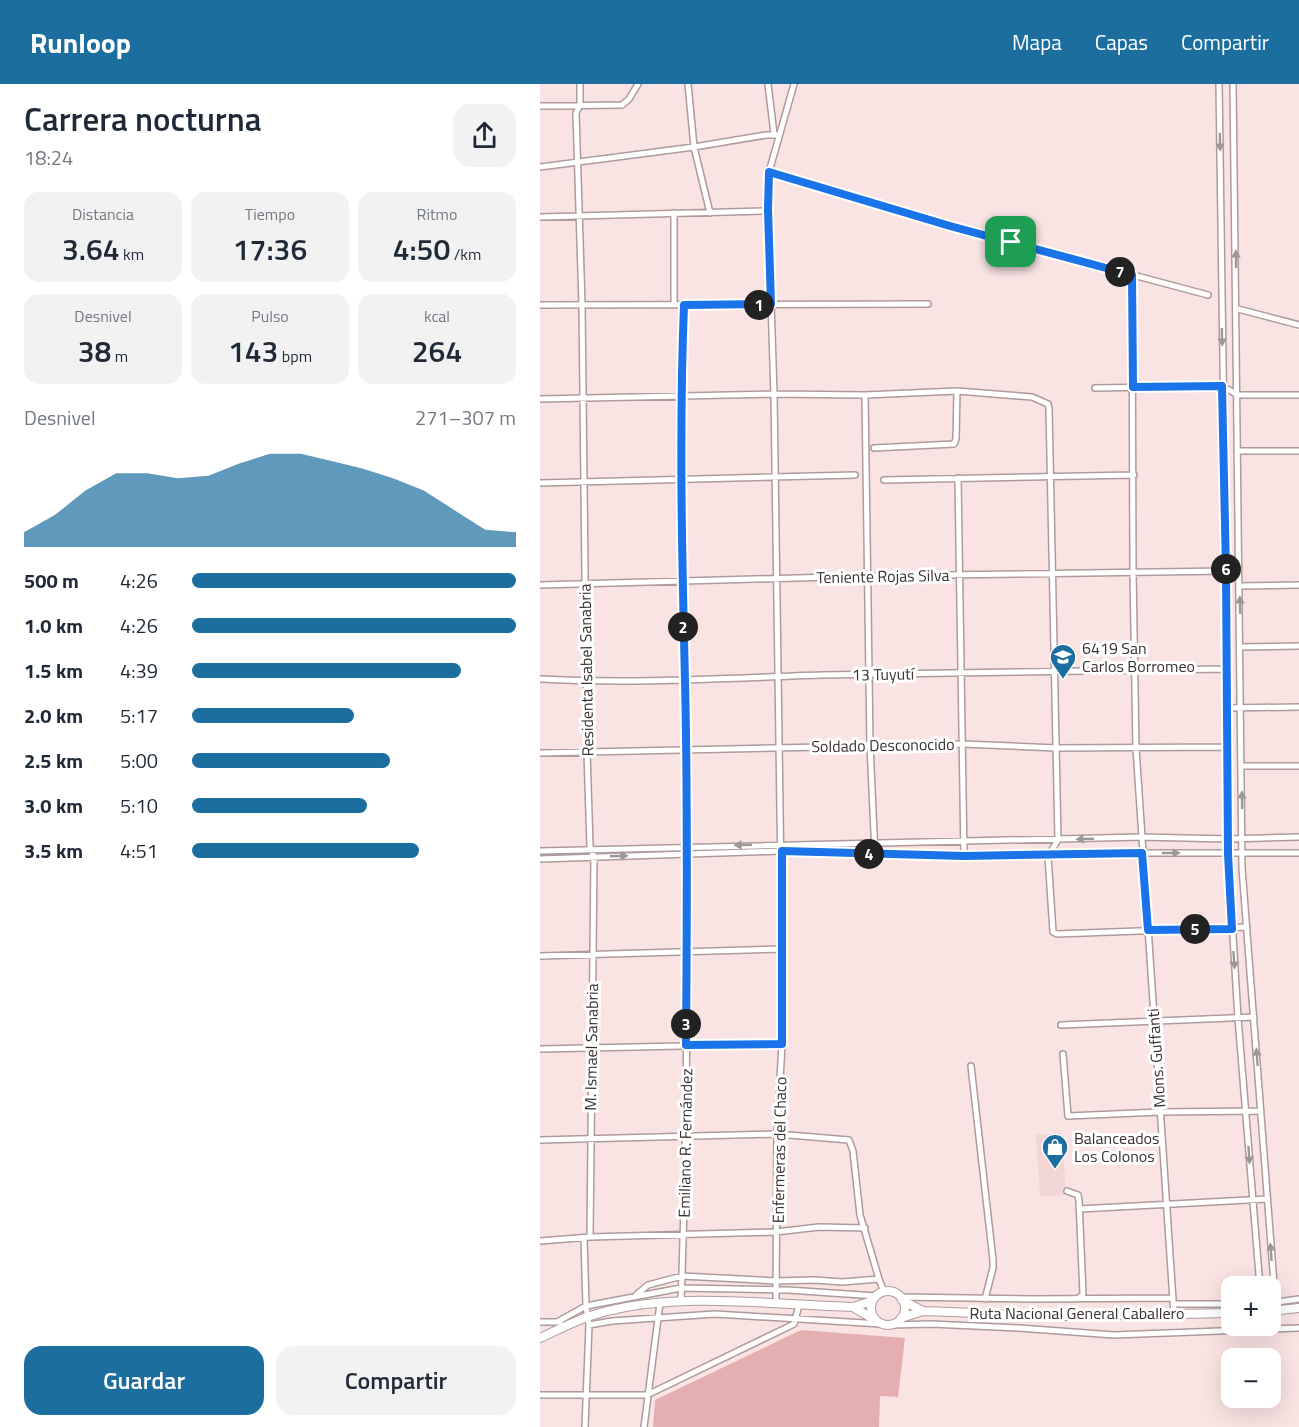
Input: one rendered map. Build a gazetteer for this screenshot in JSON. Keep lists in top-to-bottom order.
{
  "streets": {
    "highway": ["Ruta Nacional General Caballero"],
    "street": [
      "Teniente Rojas Silva",
      "Residenta Isabel Sanabria",
      "13 Tuyutí",
      "Soldado Desconocido",
      "M. Ismael Sanabria",
      "Mons. Guffanti",
      "Emiliano R. Fernández",
      "Enfermeras del Chaco"
    ]
  },
  "crossings": [
    ["Teniente Rojas Silva", "Residenta Isabel Sanabria"],
    ["Teniente Rojas Silva", "Mons. Guffanti"],
    ["Teniente Rojas Silva", "Emiliano R. Fernández"],
    ["Teniente Rojas Silva", "Enfermeras del Chaco"],
    ["Residenta Isabel Sanabria", "13 Tuyutí"],
    ["Residenta Isabel Sanabria", "Soldado Desconocido"],
    ["Residenta Isabel Sanabria", "M. Ismael Sanabria"],
    ["13 Tuyutí", "Mons. Guffanti"],
    ["13 Tuyutí", "Emiliano R. Fernández"],
    ["13 Tuyutí", "Enfermeras del Chaco"],
    ["Soldado Desconocido", "Mons. Guffanti"],
    ["Soldado Desconocido", "Emiliano R. Fernández"],
    ["Soldado Desconocido", "Enfermeras del Chaco"],
    ["Mons. Guffanti", "Ruta Nacional General Caballero"]
  ],
  "places": {
    "school or university": ["6419 San Carlos Borromeo"],
    "shop": ["Balanceados Los Colonos"]
  },
  "page": {
    "header": "Runloop",
    "nav": ["Mapa", "Capas", "Compartir"],
    "heading": ["Carrera nocturna", "18:24"],
    "stats": [
      ["Distancia", "3.64 km"],
      ["Tiempo", "17:36"],
      ["Ritmo", "4:50 /km"],
      ["Desnivel", "38 m"],
      ["Pulso", "143 bpm"],
      ["kcal", "264"]
    ],
    "pins": [
      "7",
      "1",
      "6",
      "2",
      "4",
      "5",
      "3"
    ],
    "chart": ["Desnivel", "271–307 m"],
    "list": [
      {
        "name": "500 m",
        "note": "4:26"
      },
      {
        "name": "1.0 km",
        "note": "4:26"
      },
      {
        "name": "1.5 km",
        "note": "4:39"
      },
      {
        "name": "2.0 km",
        "note": "5:17"
      },
      {
        "name": "2.5 km",
        "note": "5:00"
      },
      {
        "name": "3.0 km",
        "note": "5:10"
      },
      {
        "name": "3.5 km",
        "note": "4:51"
      }
    ],
    "map_buttons": ["+", "−"],
    "buttons": ["Guardar", "Compartir"]
  }
}
